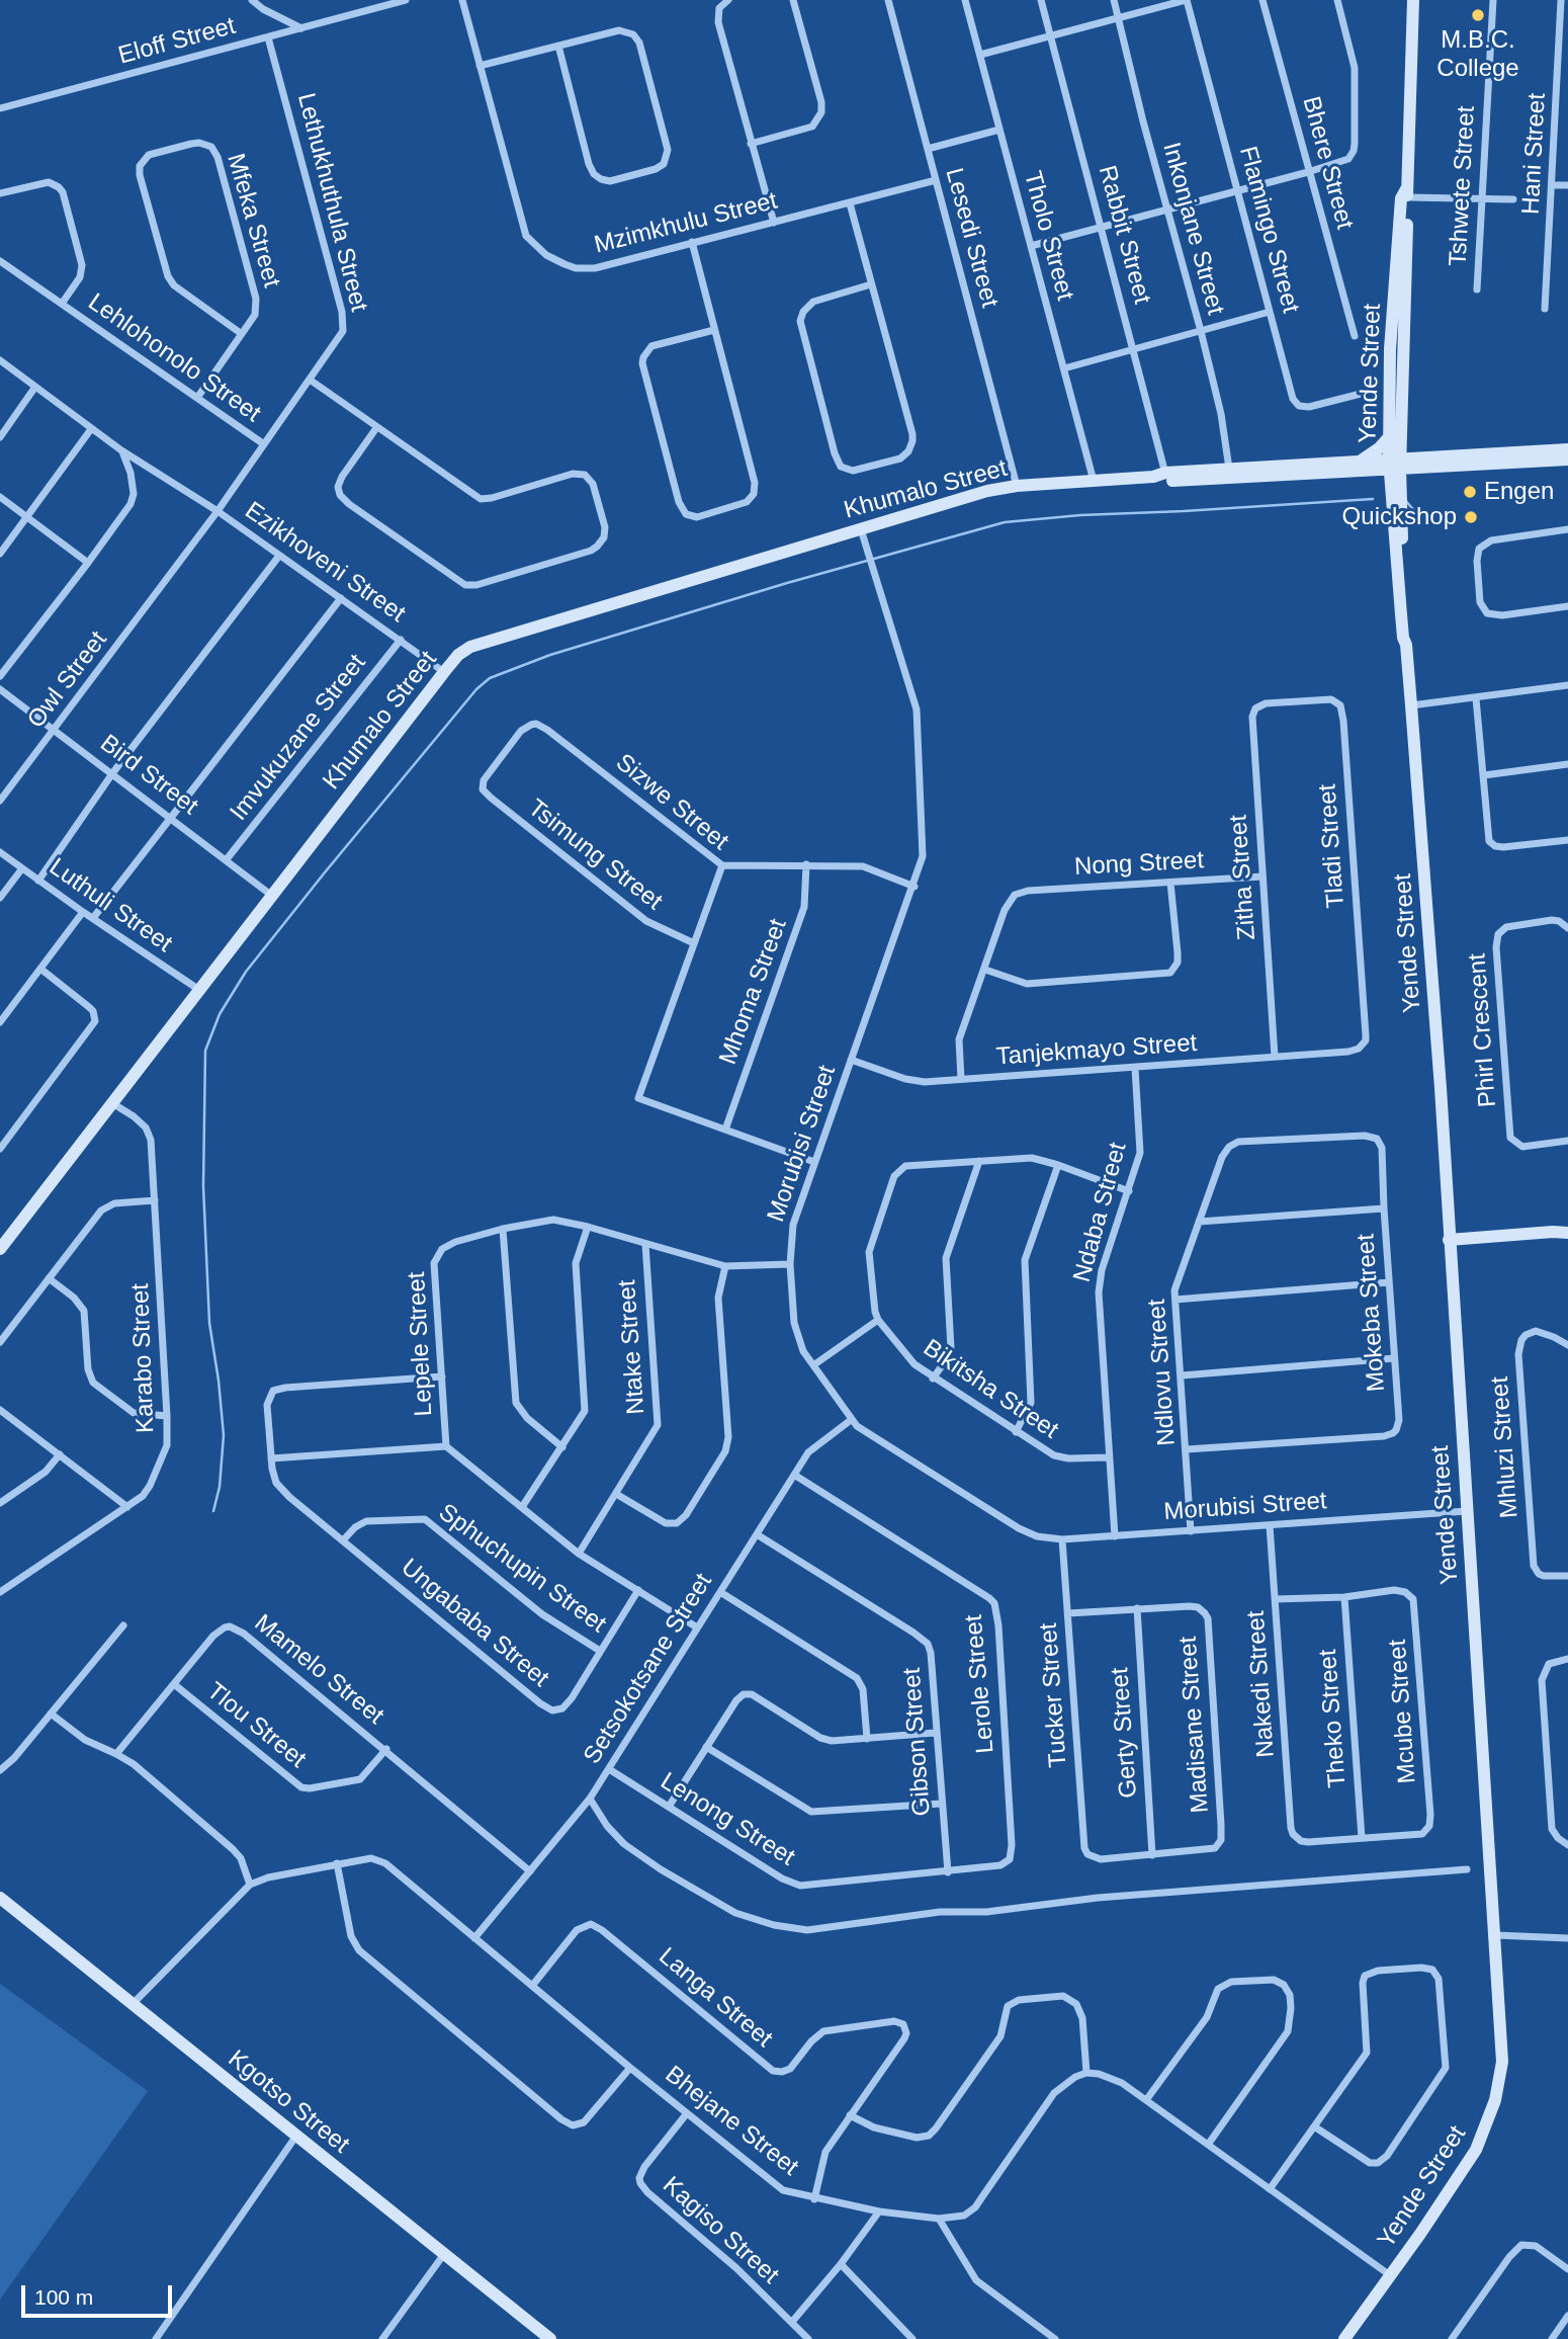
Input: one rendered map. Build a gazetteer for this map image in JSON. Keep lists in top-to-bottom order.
{
  "streets": {
    "street": [
      "Eloff Street",
      "Hani Street",
      "Bhere Street",
      "Tshwete Street",
      "Lethukhuthula Street",
      "Mfeka Street",
      "Mzimkhulu Street",
      "Inkonjane Street",
      "Flamingo Street",
      "Rabbit Street",
      "Tholo Street",
      "Lesedi Street",
      "Lehlohonolo Street",
      "Yende Street",
      "Khumalo Street",
      "Ezikhoveni Street",
      "Owl Street",
      "Imvukuzane Street",
      "Bird Street",
      "Sizwe Street",
      "Tladi Street",
      "Tsimung Street",
      "Nong Street",
      "Zitha Street",
      "Luthuli Street",
      "Mhoma Street",
      "PhirI Crescent",
      "Tanjekmayo Street",
      "Morubisi Street",
      "Ndaba Street",
      "Mokeba Street",
      "Lepele Street",
      "Ntake Street",
      "Karabo Street",
      "Ndlovu Street",
      "Bikitsha Street",
      "Mhluzi Street",
      "Sphuchupin Street",
      "Ungababa Street",
      "Setsokotsane Street",
      "Mamelo Street",
      "Lerole Street",
      "Nakedi Street",
      "Tucker Street",
      "Mcube Street",
      "Theko Street",
      "Madisane Street",
      "Tlou Street",
      "Gerty Street",
      "Gibson Street",
      "Lenong Street",
      "Langa Street",
      "Kgotso Street",
      "Bhejane Street",
      "Kagiso Street"
    ]
  },
  "crossings": [
    ["Eloff Street", "Lethukhuthula Street"],
    ["Lethukhuthula Street", "Lehlohonolo Street"],
    ["Lethukhuthula Street", "Ezikhoveni Street"],
    ["Lethukhuthula Street", "Owl Street"],
    ["Mfeka Street", "Lehlohonolo Street"],
    ["Mzimkhulu Street", "Lesedi Street"],
    ["Inkonjane Street", "Khumalo Street"],
    ["Rabbit Street", "Khumalo Street"],
    ["Tholo Street", "Khumalo Street"],
    ["Lesedi Street", "Khumalo Street"],
    ["Yende Street", "Khumalo Street"],
    ["Yende Street", "Morubisi Street"],
    ["Khumalo Street", "Ezikhoveni Street"],
    ["Khumalo Street", "Bird Street"],
    ["Khumalo Street", "Luthuli Street"],
    ["Khumalo Street", "Morubisi Street"],
    ["Khumalo Street", "Karabo Street"],
    ["Ezikhoveni Street", "Owl Street"],
    ["Ezikhoveni Street", "Imvukuzane Street"],
    ["Owl Street", "Bird Street"],
    ["Imvukuzane Street", "Bird Street"],
    ["Sizwe Street", "Tsimung Street"],
    ["Sizwe Street", "Mhoma Street"],
    ["Tladi Street", "Zitha Street"],
    ["Tladi Street", "Tanjekmayo Street"],
    ["Nong Street", "Zitha Street"],
    ["Zitha Street", "Tanjekmayo Street"],
    ["Tanjekmayo Street", "Morubisi Street"],
    ["Tanjekmayo Street", "Ndaba Street"],
    ["Morubisi Street", "Ndaba Street"],
    ["Morubisi Street", "Lepele Street"],
    ["Morubisi Street", "Ndlovu Street"],
    ["Morubisi Street", "Setsokotsane Street"],
    ["Morubisi Street", "Nakedi Street"],
    ["Morubisi Street", "Tucker Street"],
    ["Ndaba Street", "Bikitsha Street"],
    ["Mokeba Street", "Ndlovu Street"],
    ["Lepele Street", "Ntake Street"],
    ["Lepele Street", "Ungababa Street"],
    ["Lepele Street", "Setsokotsane Street"],
    ["Sphuchupin Street", "Ungababa Street"],
    ["Setsokotsane Street", "Mamelo Street"],
    ["Setsokotsane Street", "Lerole Street"],
    ["Setsokotsane Street", "Gibson Street"],
    ["Setsokotsane Street", "Lenong Street"],
    ["Setsokotsane Street", "Bhejane Street"],
    ["Mamelo Street", "Tlou Street"],
    ["Lerole Street", "Lenong Street"],
    ["Nakedi Street", "Mcube Street"],
    ["Tucker Street", "Madisane Street"],
    ["Tucker Street", "Gerty Street"],
    ["Mcube Street", "Theko Street"],
    ["Madisane Street", "Gerty Street"],
    ["Gibson Street", "Lenong Street"],
    ["Langa Street", "Bhejane Street"],
    ["Kgotso Street", "Bhejane Street"],
    ["Bhejane Street", "Kagiso Street"]
  ],
  "places": ["M.B.C. College", "Engen", "Quickshop"],
  "scale_bar": "100 m"
}
